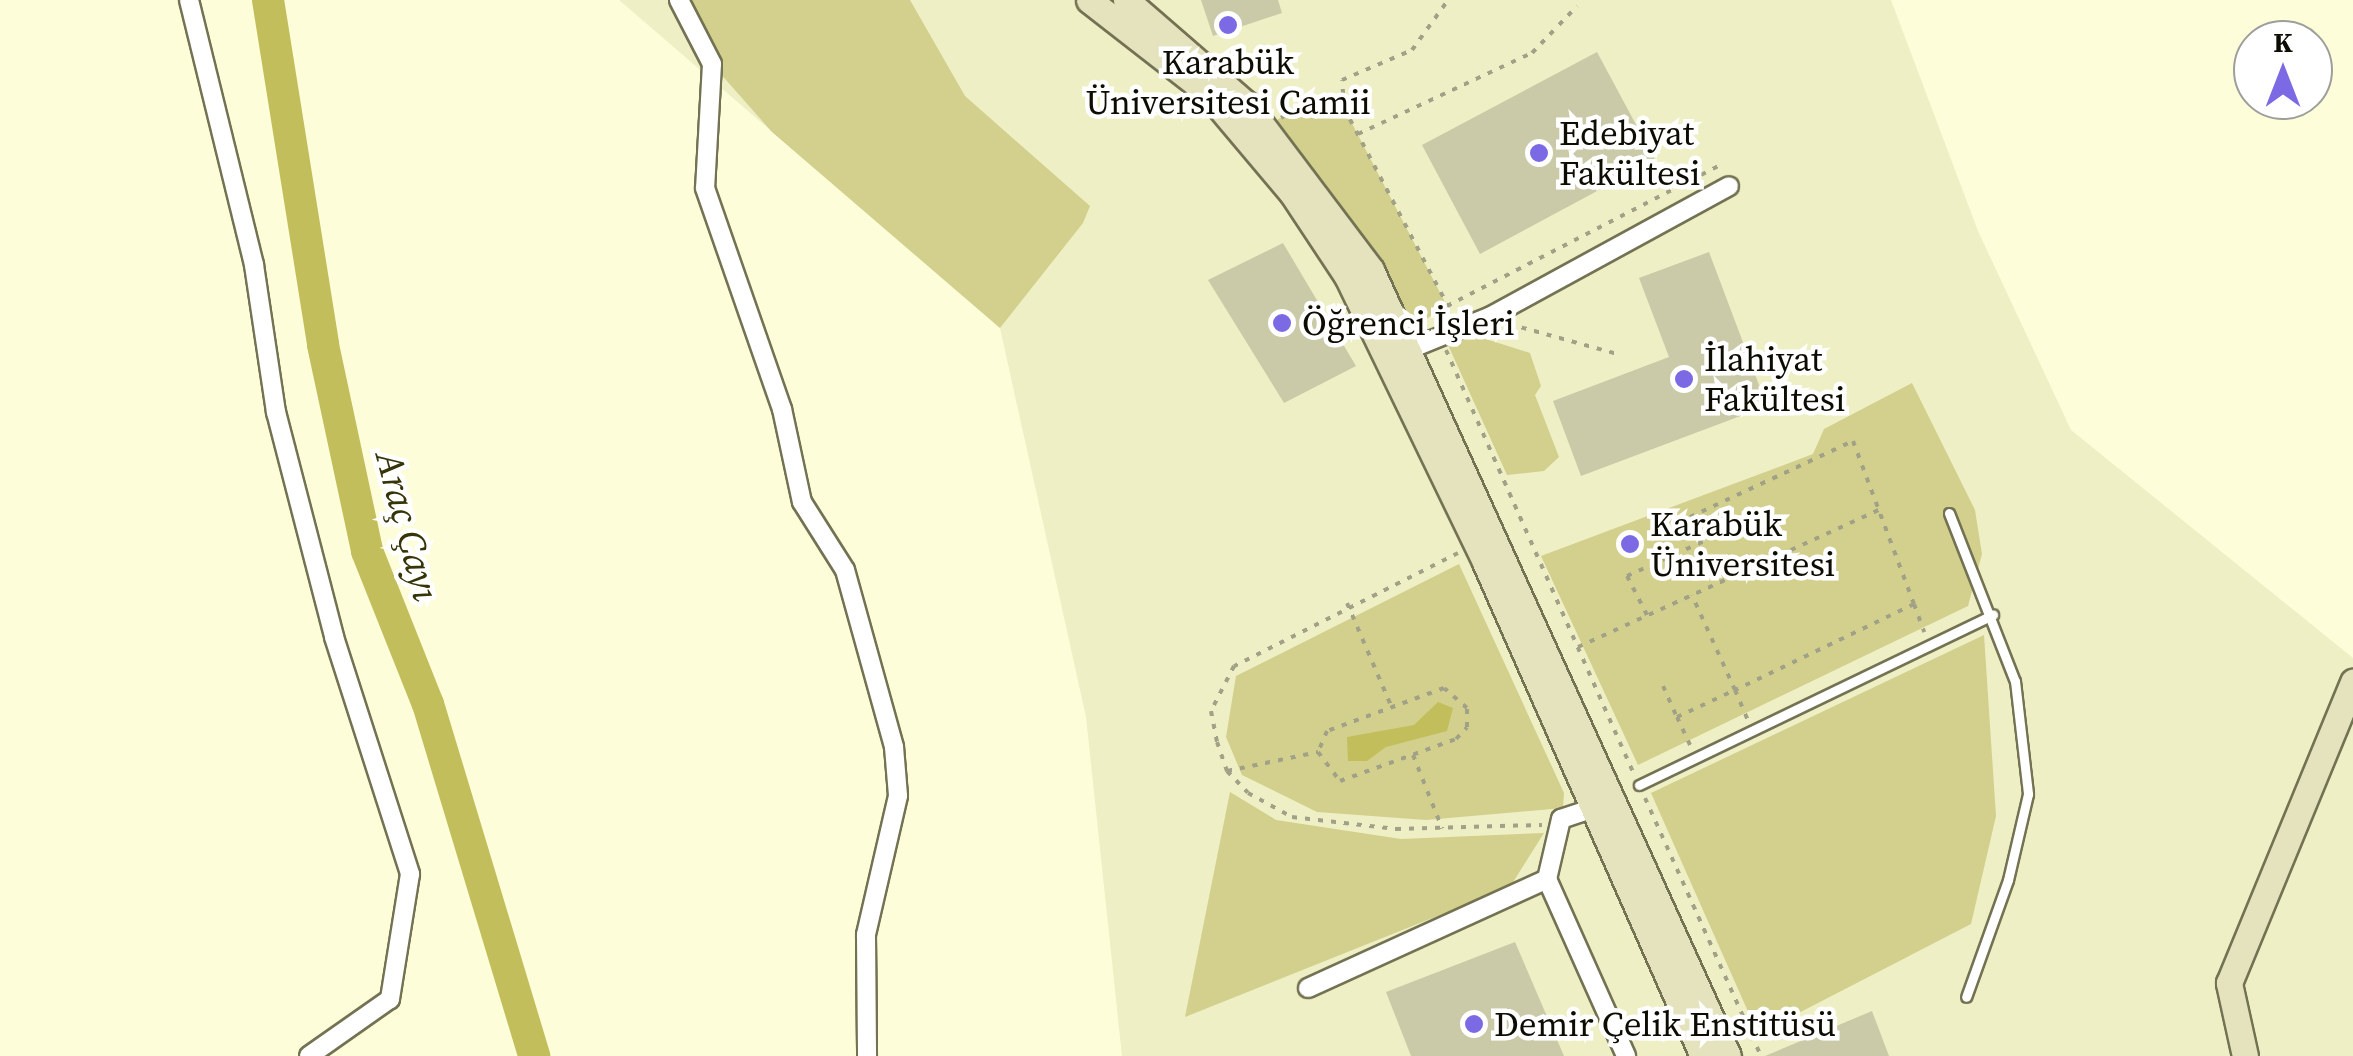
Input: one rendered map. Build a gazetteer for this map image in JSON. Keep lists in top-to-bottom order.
{
  "water": ["Araç Çayı"],
  "places": [
    "Karabük Üniversitesi Camii",
    "Edebiyat Fakültesi",
    "Öğrenci İşleri",
    "İlahiyat Fakültesi",
    "Karabük Üniversitesi",
    "Demir Çelik Enstitüsü"
  ],
  "north": "top"
}
